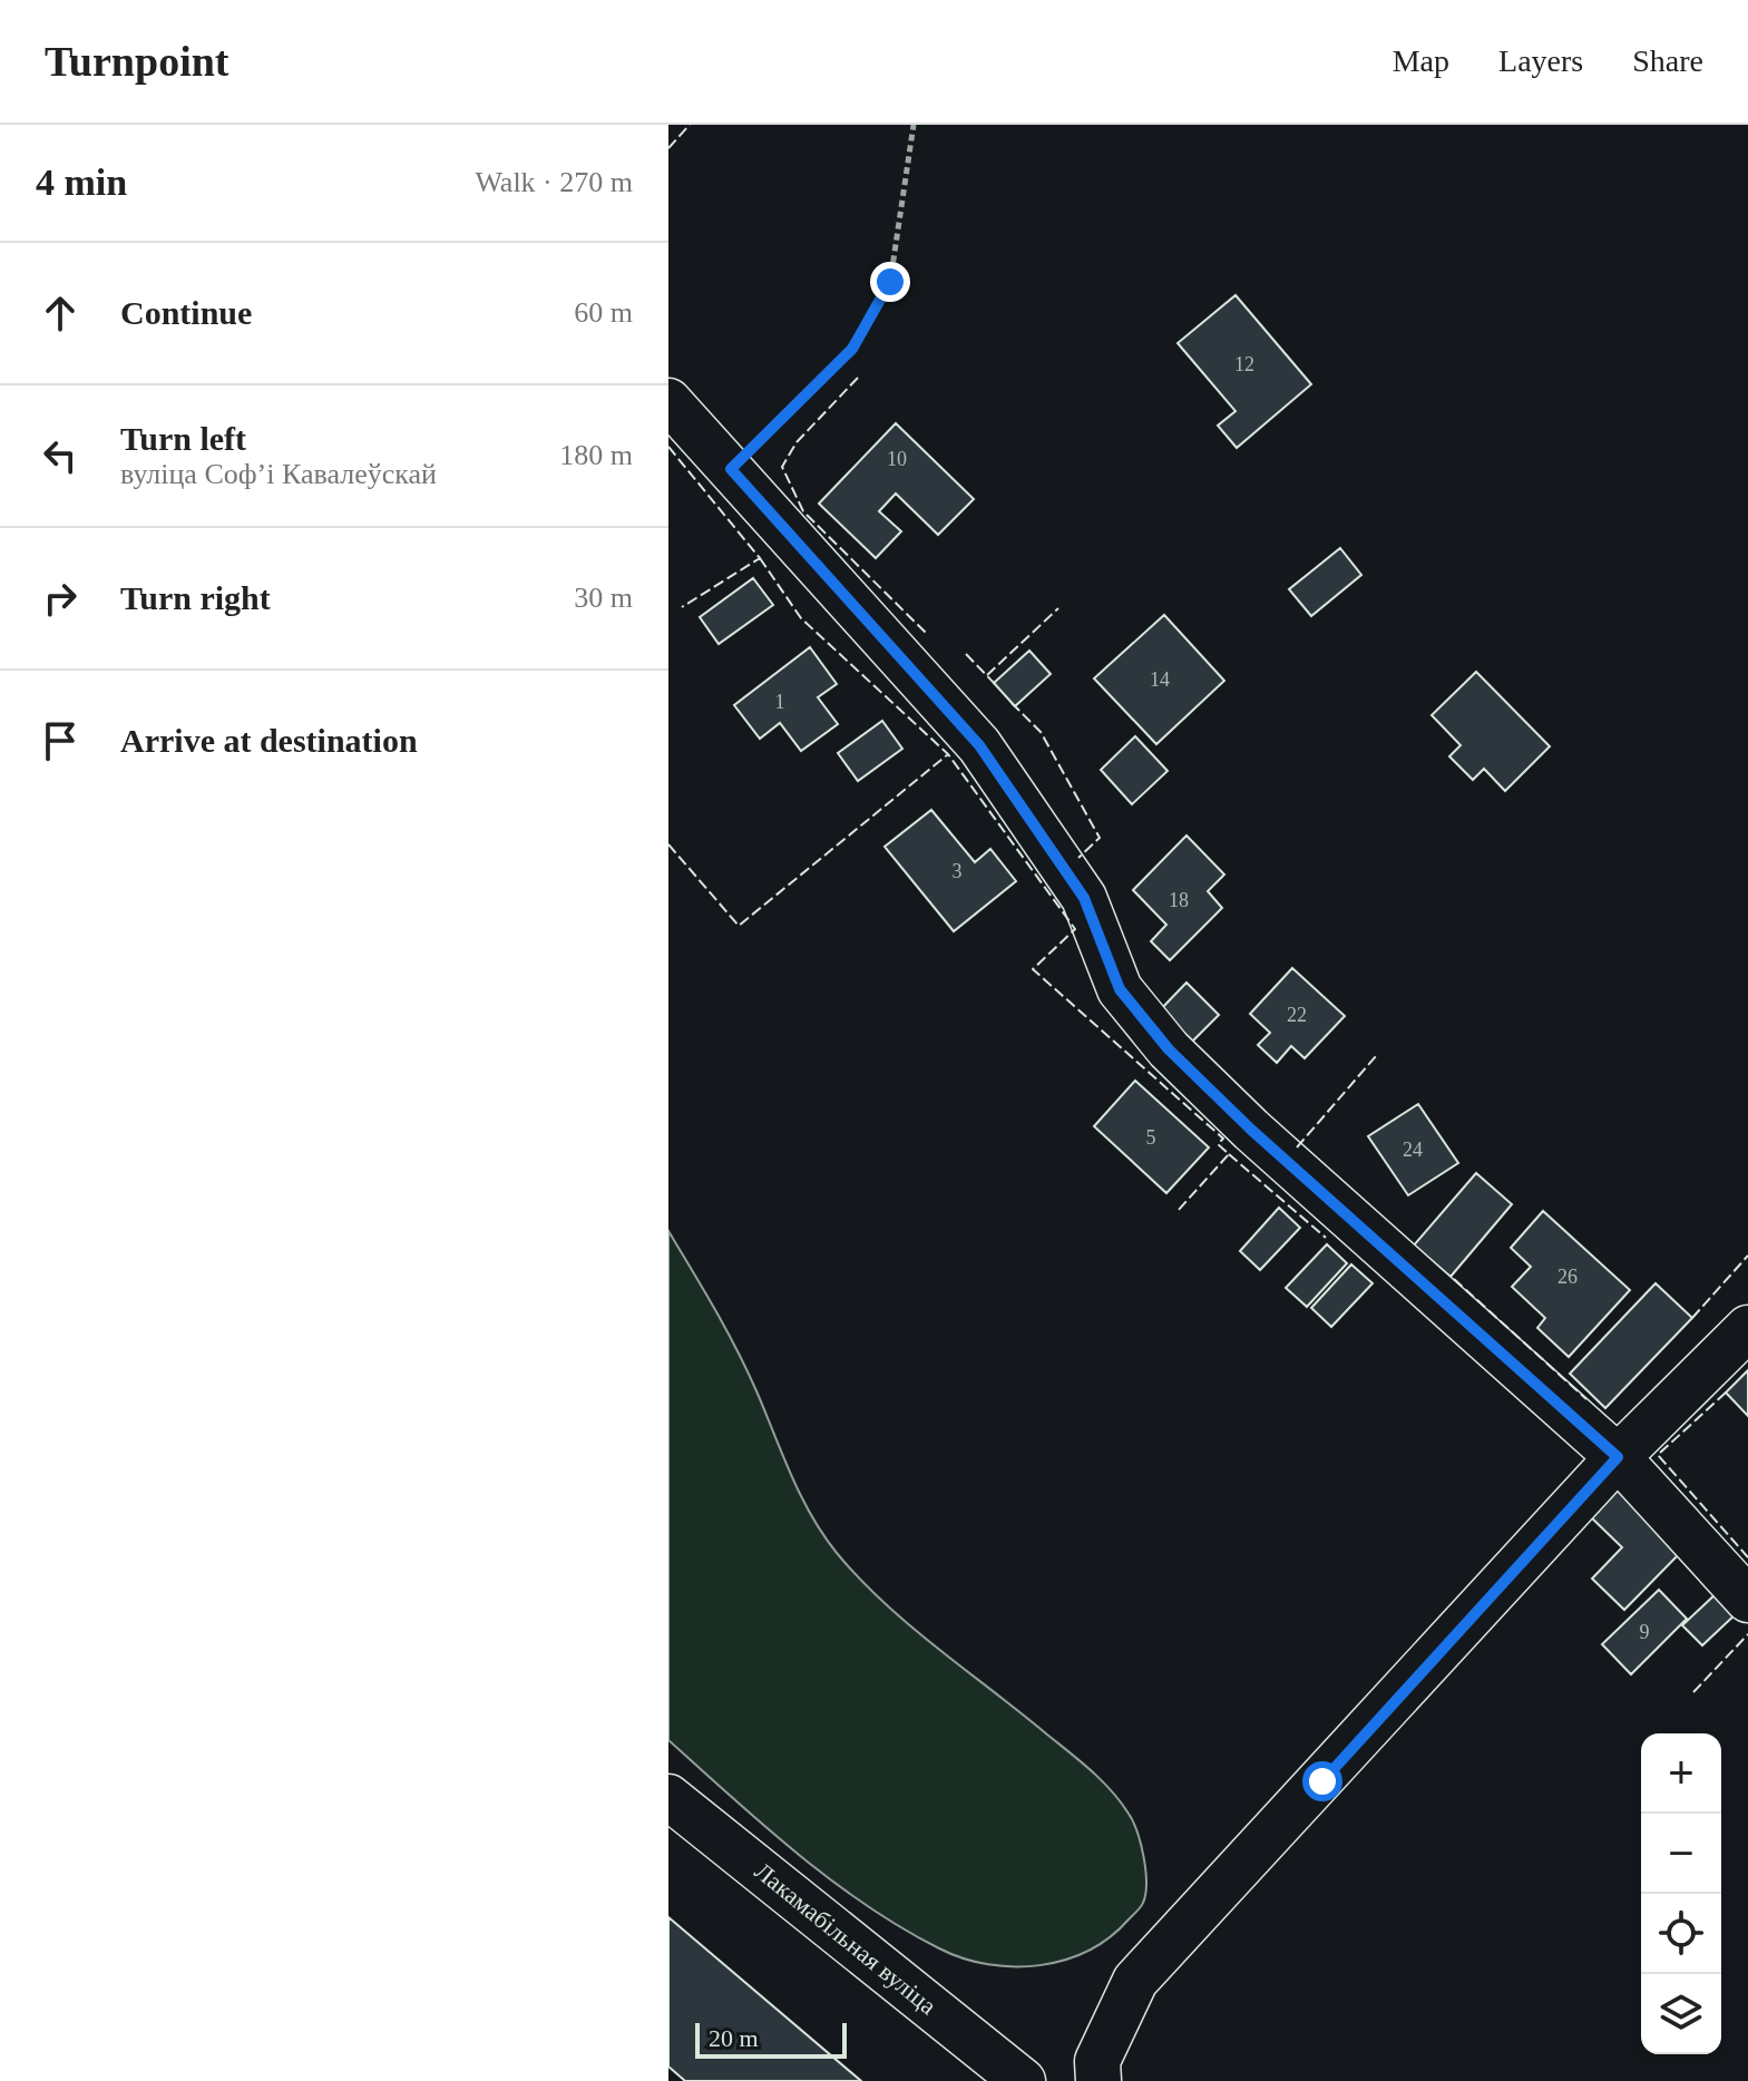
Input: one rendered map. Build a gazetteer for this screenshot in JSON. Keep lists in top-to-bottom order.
{
  "streets": {
    "street": ["Лакамабільная вуліца"]
  },
  "house_numbers": [
    "12",
    "10",
    "14",
    "1",
    "3",
    "18",
    "22",
    "5",
    "24",
    "26",
    "9"
  ],
  "scale_bar": "20 m",
  "page": {
    "header": "Turnpoint",
    "nav": ["Map", "Layers", "Share"],
    "heading": ["4 min", "Walk · 270 m"],
    "list": [
      ["Continue", "60 m"],
      ["Turn left", "вуліца Софʼі Кавалеўскай", "180 m"],
      ["Turn right", "30 m"],
      "Arrive at destination"
    ],
    "map_buttons": ["+", "−"],
    "scale": "20 m"
  }
}
